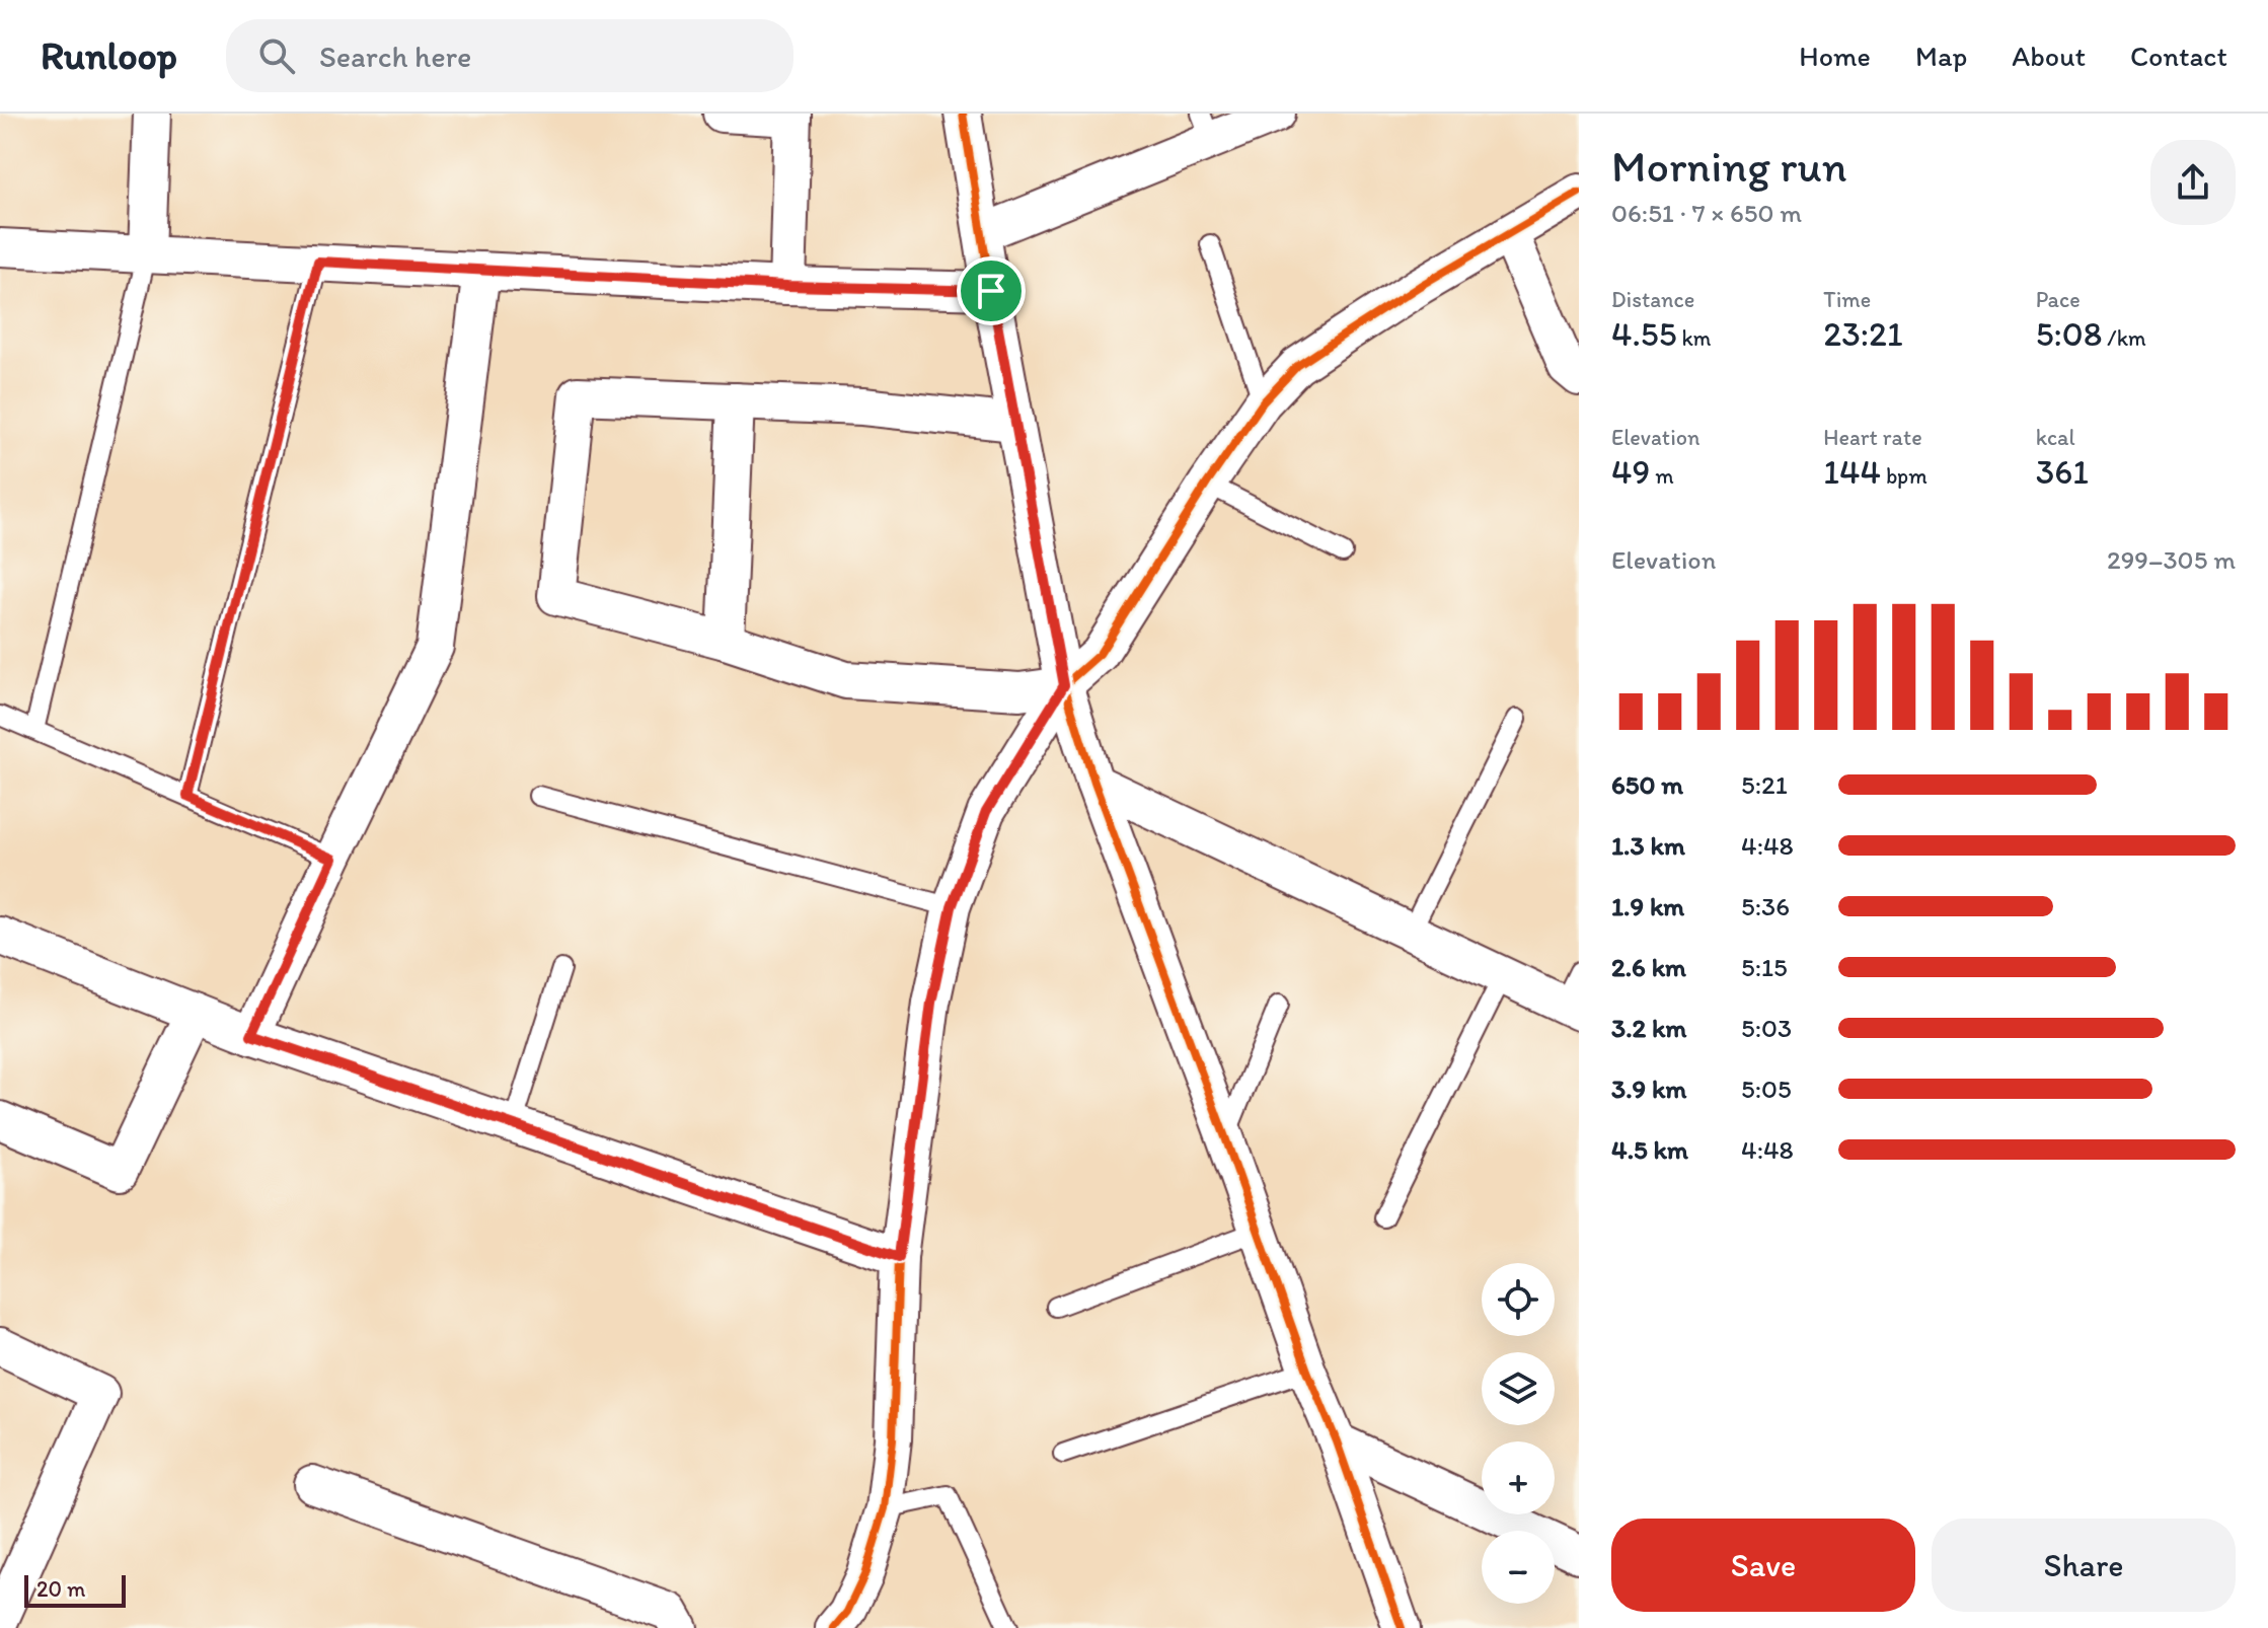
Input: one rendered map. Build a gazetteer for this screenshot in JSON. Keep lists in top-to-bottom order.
{
  "scale_bar": "20 m",
  "page": {
    "header": "Runloop",
    "search": "Search here",
    "nav": [
      "Home",
      "Map",
      "About",
      "Contact"
    ],
    "heading": ["Morning run", "06:51 · 7 × 650 m"],
    "stats": [
      ["Distance", "4.55 km"],
      ["Time", "23:21"],
      ["Pace", "5:08 /km"],
      ["Elevation", "49 m"],
      ["Heart rate", "144 bpm"],
      ["kcal", "361"]
    ],
    "chart": ["Elevation", "299–305 m"],
    "list": [
      {
        "name": "650 m",
        "note": "5:21"
      },
      {
        "name": "1.3 km",
        "note": "4:48"
      },
      {
        "name": "1.9 km",
        "note": "5:36"
      },
      {
        "name": "2.6 km",
        "note": "5:15"
      },
      {
        "name": "3.2 km",
        "note": "5:03"
      },
      {
        "name": "3.9 km",
        "note": "5:05"
      },
      {
        "name": "4.5 km",
        "note": "4:48"
      }
    ],
    "map_buttons": ["+", "−"],
    "buttons": ["Save", "Share"],
    "scale": "20 m"
  }
}
